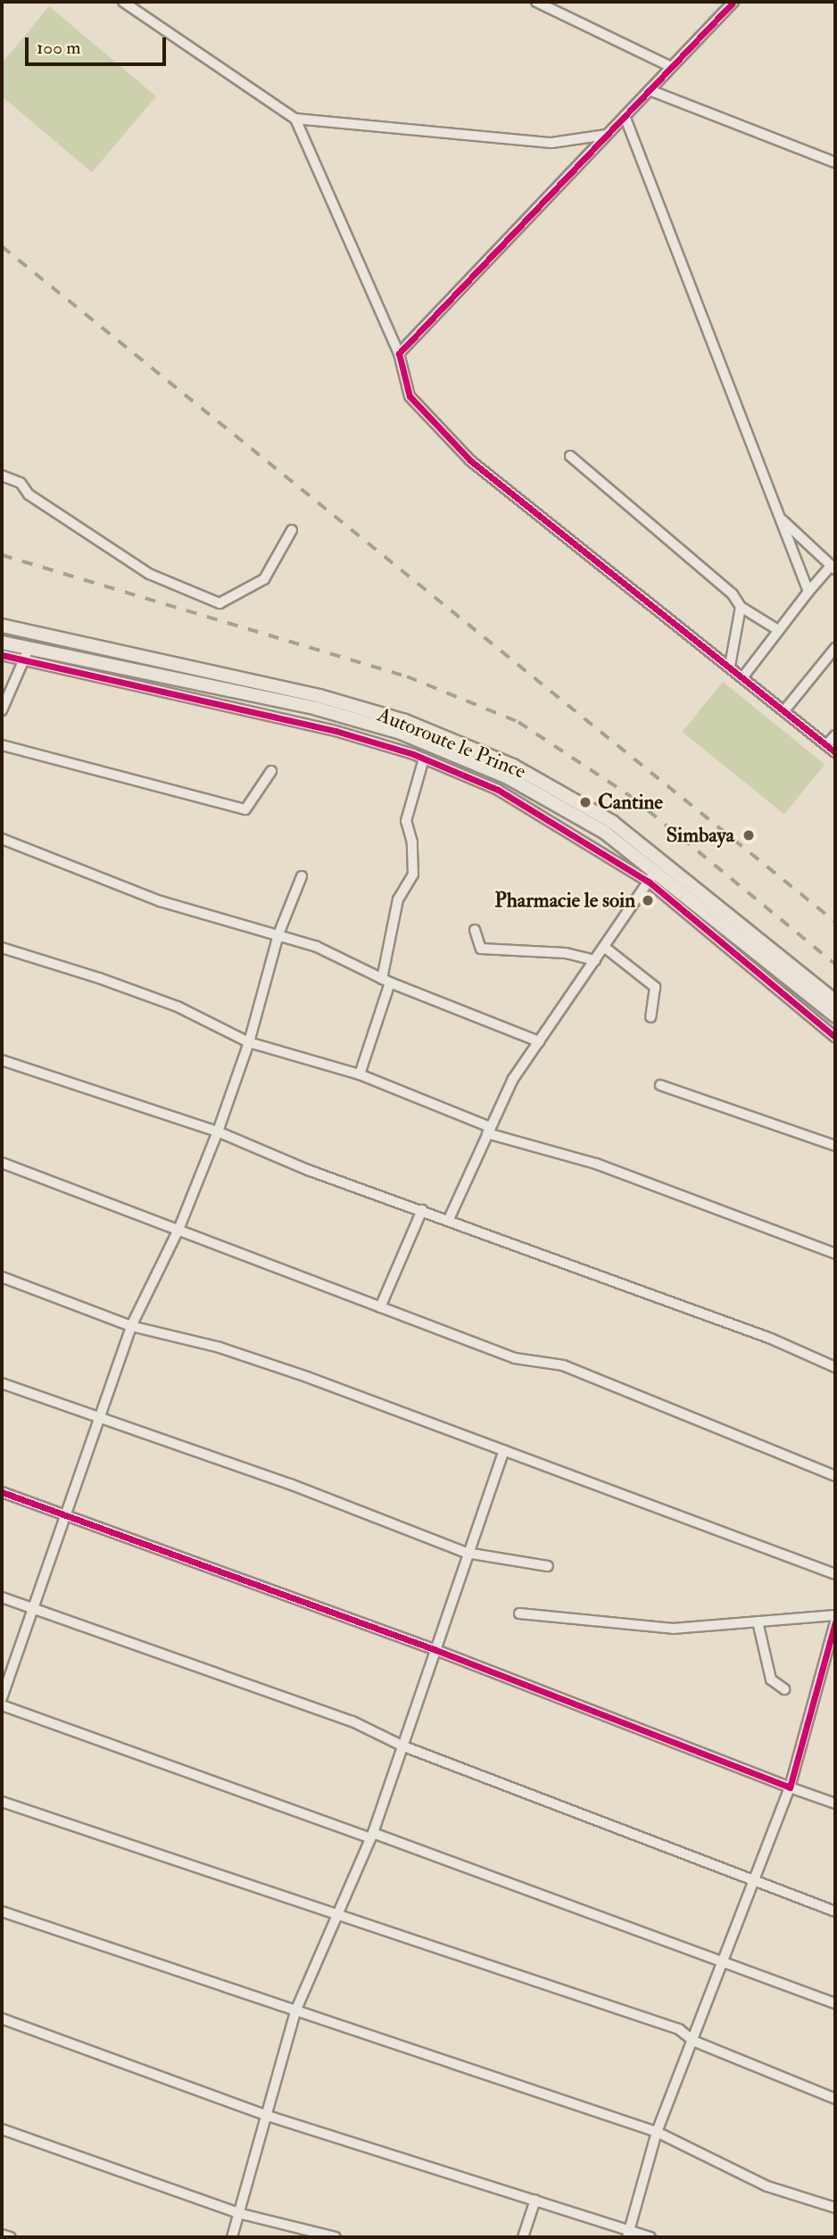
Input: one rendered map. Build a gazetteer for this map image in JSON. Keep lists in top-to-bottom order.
{
  "streets": {
    "main road": ["Autoroute le Prince"]
  },
  "places": ["Cantine", "Simbaya", "Pharmacie le soin"],
  "scale_bar": "100 m"
}
